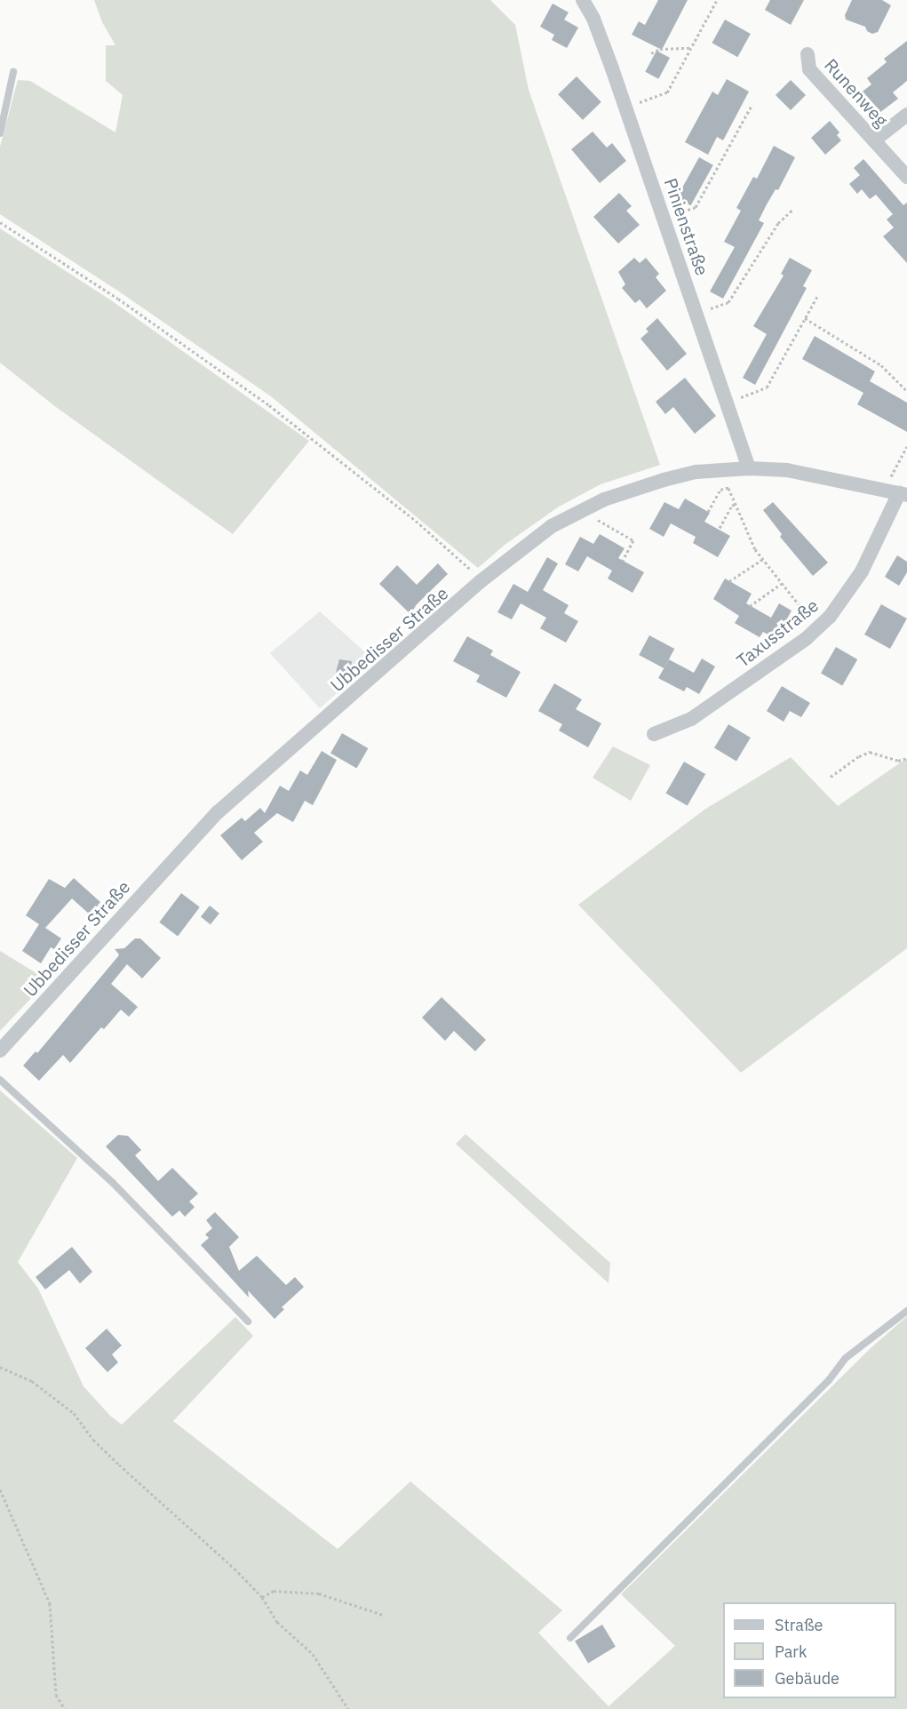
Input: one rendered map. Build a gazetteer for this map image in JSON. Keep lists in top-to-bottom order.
{
  "streets": {
    "street": [
      "Runenweg",
      "Pinienstraße",
      "Taxusstraße",
      "Ubbedisser Straße"
    ]
  },
  "crossings": [
    ["Pinienstraße", "Ubbedisser Straße"],
    ["Taxusstraße", "Ubbedisser Straße"]
  ],
  "legend": ["Straße", "Park", "Gebäude"]
}
